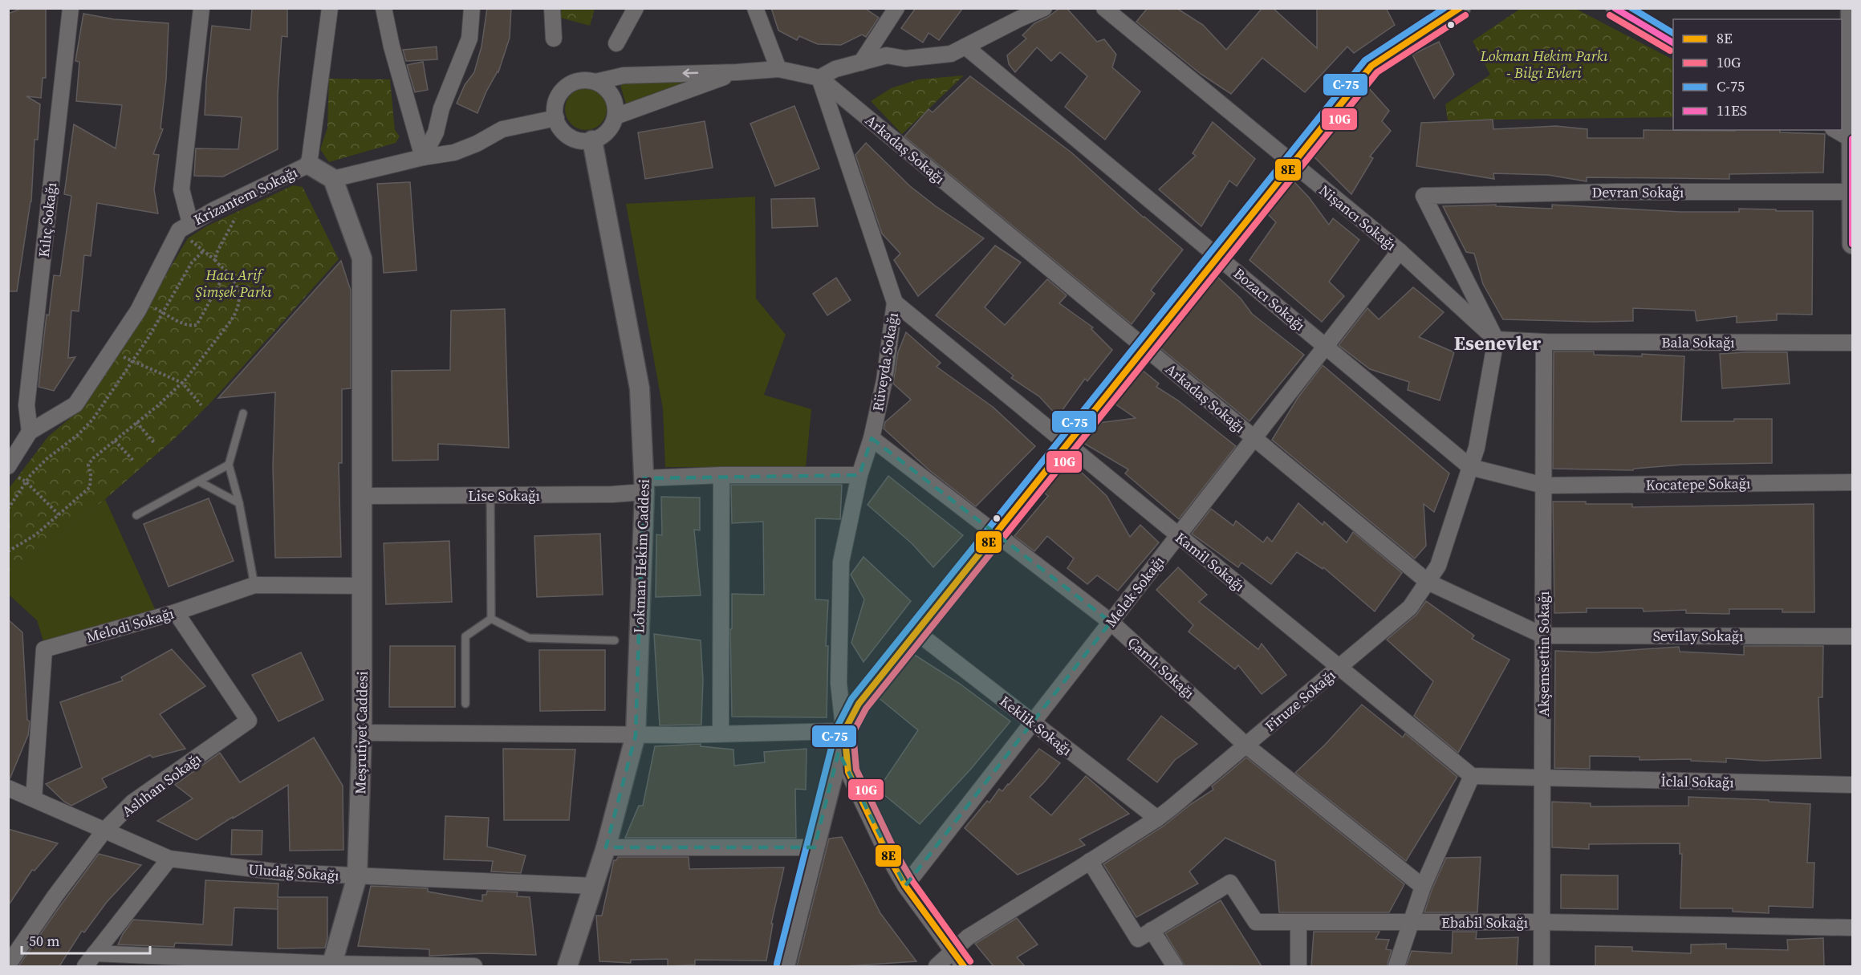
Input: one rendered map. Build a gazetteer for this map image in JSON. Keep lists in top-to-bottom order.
{
  "streets": {
    "street": [
      "Arkadaş Sokağı",
      "Devran Sokağı",
      "Krizantem Sokağı",
      "Nişancı Sokağı",
      "Kılıç Sokağı",
      "Bozacı Sokağı",
      "Bala Sokağı",
      "Rüveyda Sokağı",
      "Kocatepe Sokağı",
      "Lise Sokağı",
      "Lokman Hekim Caddesi",
      "Kamil Sokağı",
      "Melek Sokağı",
      "Melodi Sokağı",
      "Sevilay Sokağı",
      "Akşemsettin Sokağı",
      "Çamlı Sokağı",
      "Firuze Sokağı",
      "Keklik Sokağı",
      "Meşrutiyet Caddesi",
      "İclal Sokağı",
      "Aslıhan Sokağı",
      "Uludağ Sokağı",
      "Ebabil Sokağı"
    ]
  },
  "crossings": [
    ["Arkadaş Sokağı", "Rüveyda Sokağı"],
    ["Arkadaş Sokağı", "Melek Sokağı"],
    ["Arkadaş Sokağı", "Sevilay Sokağı"],
    ["Arkadaş Sokağı", "Akşemsettin Sokağı"],
    ["Arkadaş Sokağı", "Firuze Sokağı"],
    ["Devran Sokağı", "Nişancı Sokağı"],
    ["Devran Sokağı", "Firuze Sokağı"],
    ["Krizantem Sokağı", "Kılıç Sokağı"],
    ["Nişancı Sokağı", "Melek Sokağı"],
    ["Nişancı Sokağı", "Firuze Sokağı"],
    ["Bozacı Sokağı", "Kocatepe Sokağı"],
    ["Bozacı Sokağı", "Melek Sokağı"],
    ["Bozacı Sokağı", "Akşemsettin Sokağı"],
    ["Bozacı Sokağı", "Firuze Sokağı"],
    ["Bala Sokağı", "Akşemsettin Sokağı"],
    ["Rüveyda Sokağı", "Lise Sokağı"],
    ["Rüveyda Sokağı", "Kamil Sokağı"],
    ["Rüveyda Sokağı", "Melek Sokağı"],
    ["Rüveyda Sokağı", "Çamlı Sokağı"],
    ["Rüveyda Sokağı", "Firuze Sokağı"],
    ["Kocatepe Sokağı", "Akşemsettin Sokağı"],
    ["Lise Sokağı", "Lokman Hekim Caddesi"],
    ["Lise Sokağı", "Meşrutiyet Caddesi"],
    ["Lokman Hekim Caddesi", "Uludağ Sokağı"],
    ["Kamil Sokağı", "Melek Sokağı"],
    ["Kamil Sokağı", "Firuze Sokağı"],
    ["Melek Sokağı", "Çamlı Sokağı"],
    ["Melek Sokağı", "Keklik Sokağı"],
    ["Melodi Sokağı", "Meşrutiyet Caddesi"],
    ["Melodi Sokağı", "Aslıhan Sokağı"],
    ["Melodi Sokağı", "Uludağ Sokağı"],
    ["Sevilay Sokağı", "Akşemsettin Sokağı"],
    ["Akşemsettin Sokağı", "İclal Sokağı"],
    ["Akşemsettin Sokağı", "Ebabil Sokağı"],
    ["Çamlı Sokağı", "Firuze Sokağı"],
    ["Firuze Sokağı", "Keklik Sokağı"],
    ["Meşrutiyet Caddesi", "Uludağ Sokağı"],
    ["Aslıhan Sokağı", "Uludağ Sokağı"]
  ],
  "districts": ["Esenevler"],
  "parks": ["Lokman Hekim Parkı - Bilgi Evleri", "Hacı Arif Şimşek Parkı"],
  "lines": [
    "transit line 8E",
    "transit line C-75",
    "transit line 11ES",
    "transit line 10G"
  ],
  "legend": [
    "8E",
    "10G",
    "C-75",
    "11ES"
  ],
  "scale_bar": "50 m"
}
